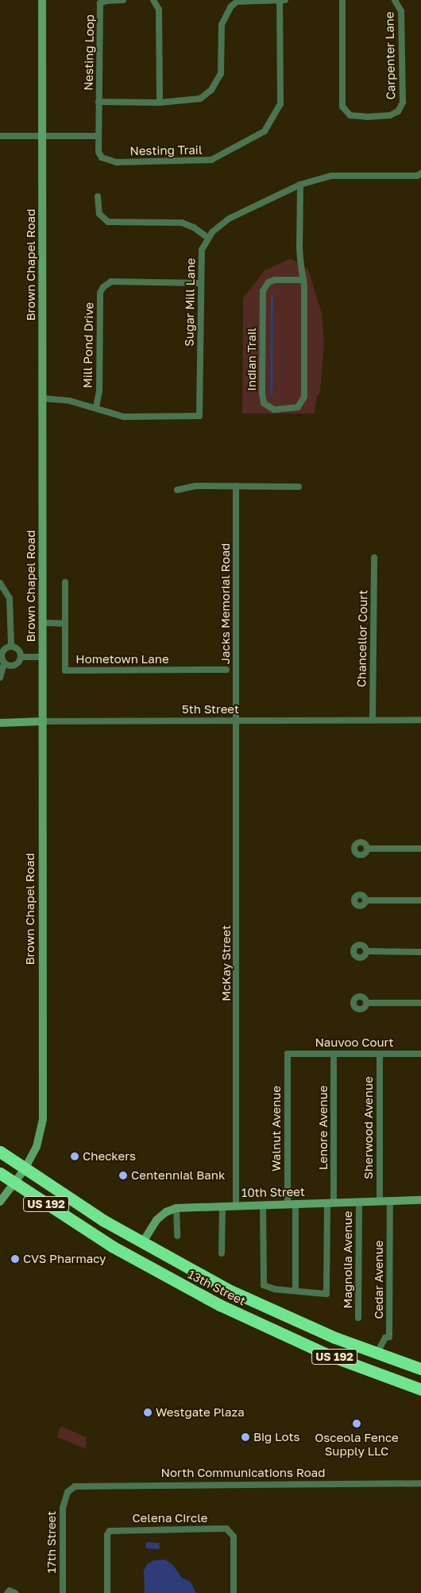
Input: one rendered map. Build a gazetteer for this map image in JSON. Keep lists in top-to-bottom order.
{
  "streets": {
    "highway": ["US 192", "13th Street"],
    "street": [
      "Nesting Loop",
      "Carpenter Lane",
      "Nesting Trail",
      "Brown Chapel Road",
      "Sugar Mill Lane",
      "Mill Pond Drive",
      "Indian Trail",
      "Jacks Memorial Road",
      "Chancellor Court",
      "Hometown Lane",
      "5th Street",
      "McKay Street",
      "Nauvoo Court",
      "Lenore Avenue",
      "Sherwood Avenue",
      "Walnut Avenue",
      "10th Street",
      "Magnolia Avenue",
      "Cedar Avenue",
      "North Communications Road",
      "Celena Circle",
      "17th Street"
    ]
  },
  "crossings": [
    ["Nesting Loop", "Nesting Trail"],
    ["Brown Chapel Road", "Sugar Mill Lane"],
    ["Brown Chapel Road", "5th Street"],
    ["Brown Chapel Road", "US 192"],
    ["Brown Chapel Road", "13th Street"],
    ["Sugar Mill Lane", "Mill Pond Drive"],
    ["Sugar Mill Lane", "Indian Trail"],
    ["Jacks Memorial Road", "5th Street"],
    ["Jacks Memorial Road", "McKay Street"],
    ["Chancellor Court", "5th Street"],
    ["5th Street", "McKay Street"],
    ["McKay Street", "10th Street"],
    ["Nauvoo Court", "Lenore Avenue"],
    ["Nauvoo Court", "Sherwood Avenue"],
    ["Nauvoo Court", "Walnut Avenue"],
    ["Lenore Avenue", "Walnut Avenue"],
    ["Lenore Avenue", "10th Street"],
    ["Sherwood Avenue", "10th Street"],
    ["Walnut Avenue", "10th Street"],
    ["10th Street", "Magnolia Avenue"],
    ["10th Street", "Cedar Avenue"],
    ["10th Street", "13th Street"],
    ["US 192", "13th Street"],
    ["Cedar Avenue", "13th Street"],
    ["North Communications Road", "17th Street"]
  ],
  "places": [
    "Checkers",
    "Centennial Bank",
    "CVS Pharmacy",
    "Westgate Plaza",
    "Osceola Fence Supply LLC",
    "Big Lots"
  ]
}
